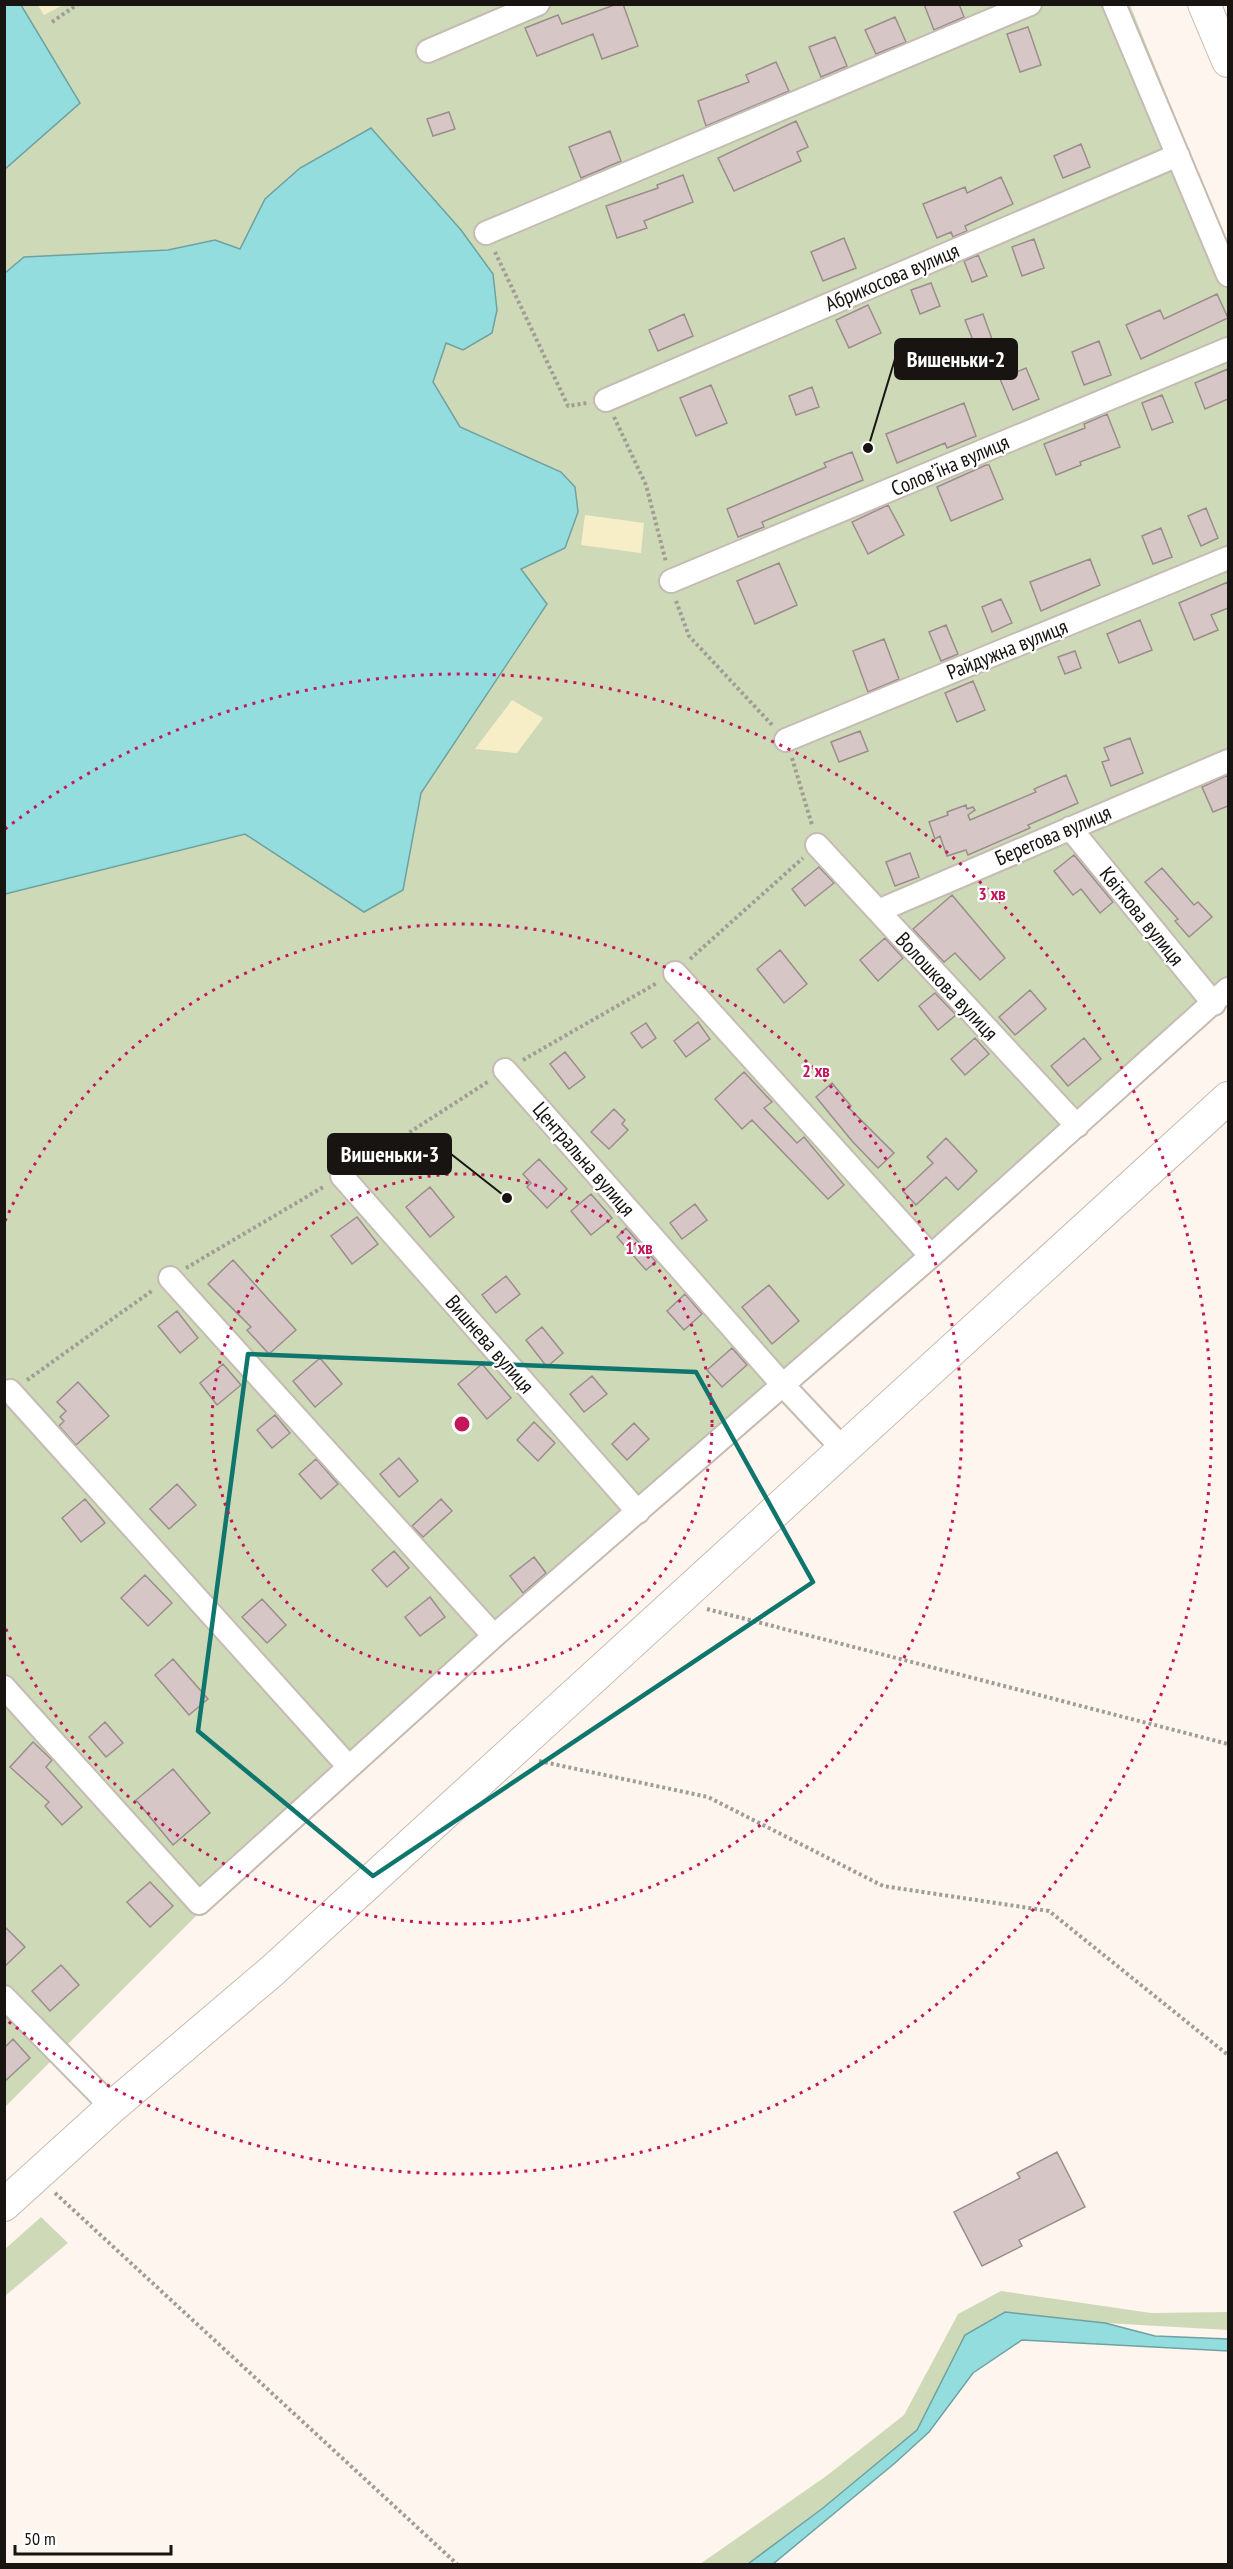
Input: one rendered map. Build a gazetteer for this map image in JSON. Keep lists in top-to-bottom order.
{
  "streets": {
    "street": [
      "Абрикосова вулиця",
      "Соловʼїна вулиця",
      "Райдужна вулиця",
      "Берегова вулиця",
      "Квіткова вулиця",
      "Волошкова вулиця",
      "Центральна вулиця",
      "Вишнева вулиця"
    ]
  },
  "crossings": [
    ["Берегова вулиця", "Квіткова вулиця"],
    ["Берегова вулиця", "Волошкова вулиця"]
  ],
  "places": ["Вишеньки-2", "Вишеньки-3"],
  "scale_bar": "50 m",
  "rings": ["3 хв", "2 хв", "1 хв"]
}
